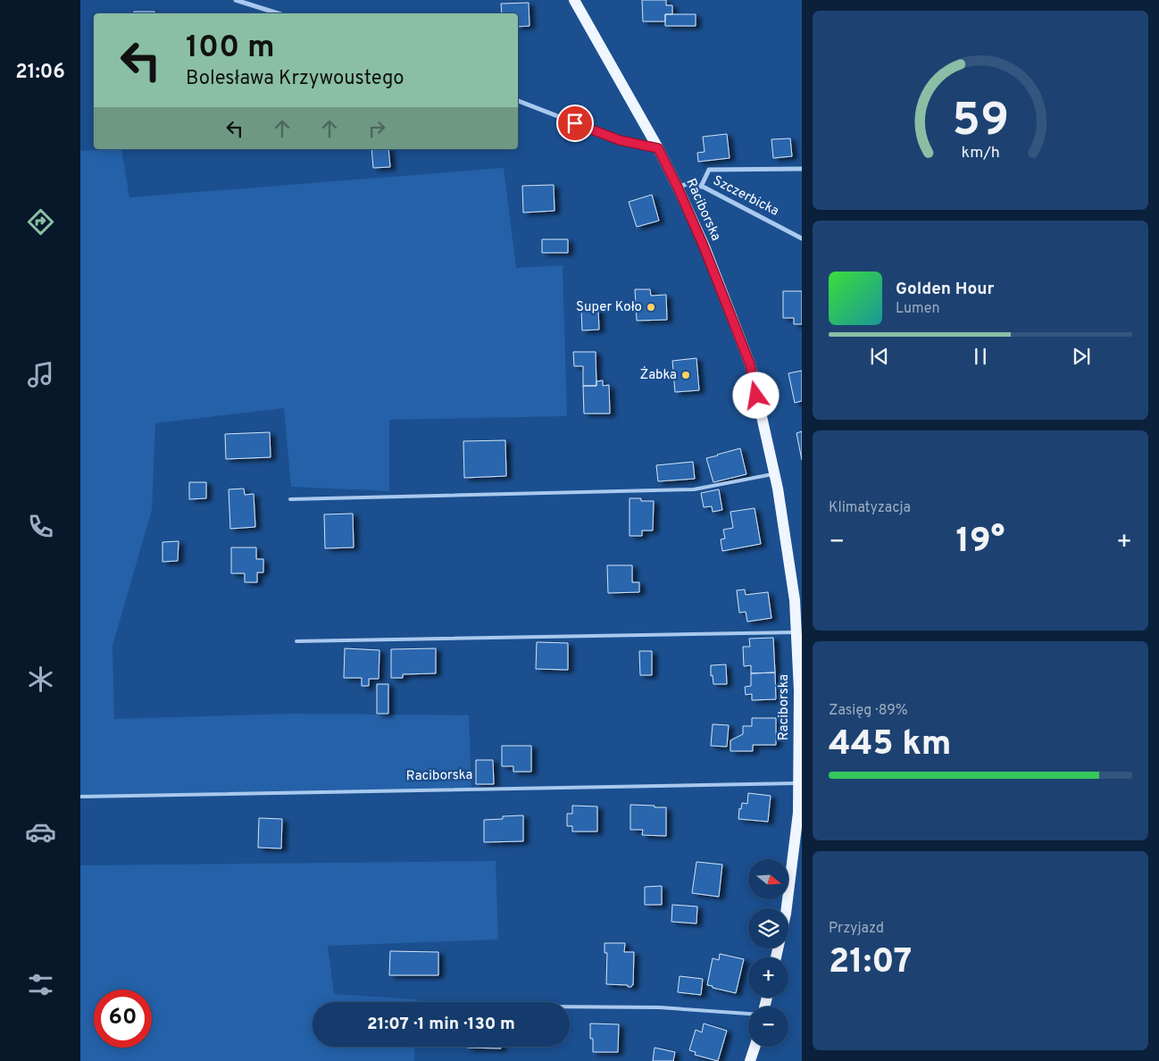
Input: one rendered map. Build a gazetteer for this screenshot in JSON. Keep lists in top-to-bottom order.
{
  "streets": {
    "main road": ["Raciborska"],
    "street": ["Szczerbicka"]
  },
  "crossings": [
    ["Szczerbicka", "Raciborska"]
  ],
  "places": ["Super Koło", "Żabka"],
  "north": "right",
  "page": {
    "tabs": "21:06",
    "turn": ["100 m", "Bolesława Krzywoustego"],
    "song": ["Golden Hour", "Lumen"],
    "tile": [
      "Klimatyzacja",
      ["Zasięg · 89%", "445 km"],
      ["Przyjazd", "21:07"]
    ],
    "heat": ["−", "19°", "+"],
    "map_buttons": ["+", "−"],
    "limit": "60",
    "trip": "21:07 · 1 min · 130 m",
    "gauge": ["59", "km/h"]
  }
}
